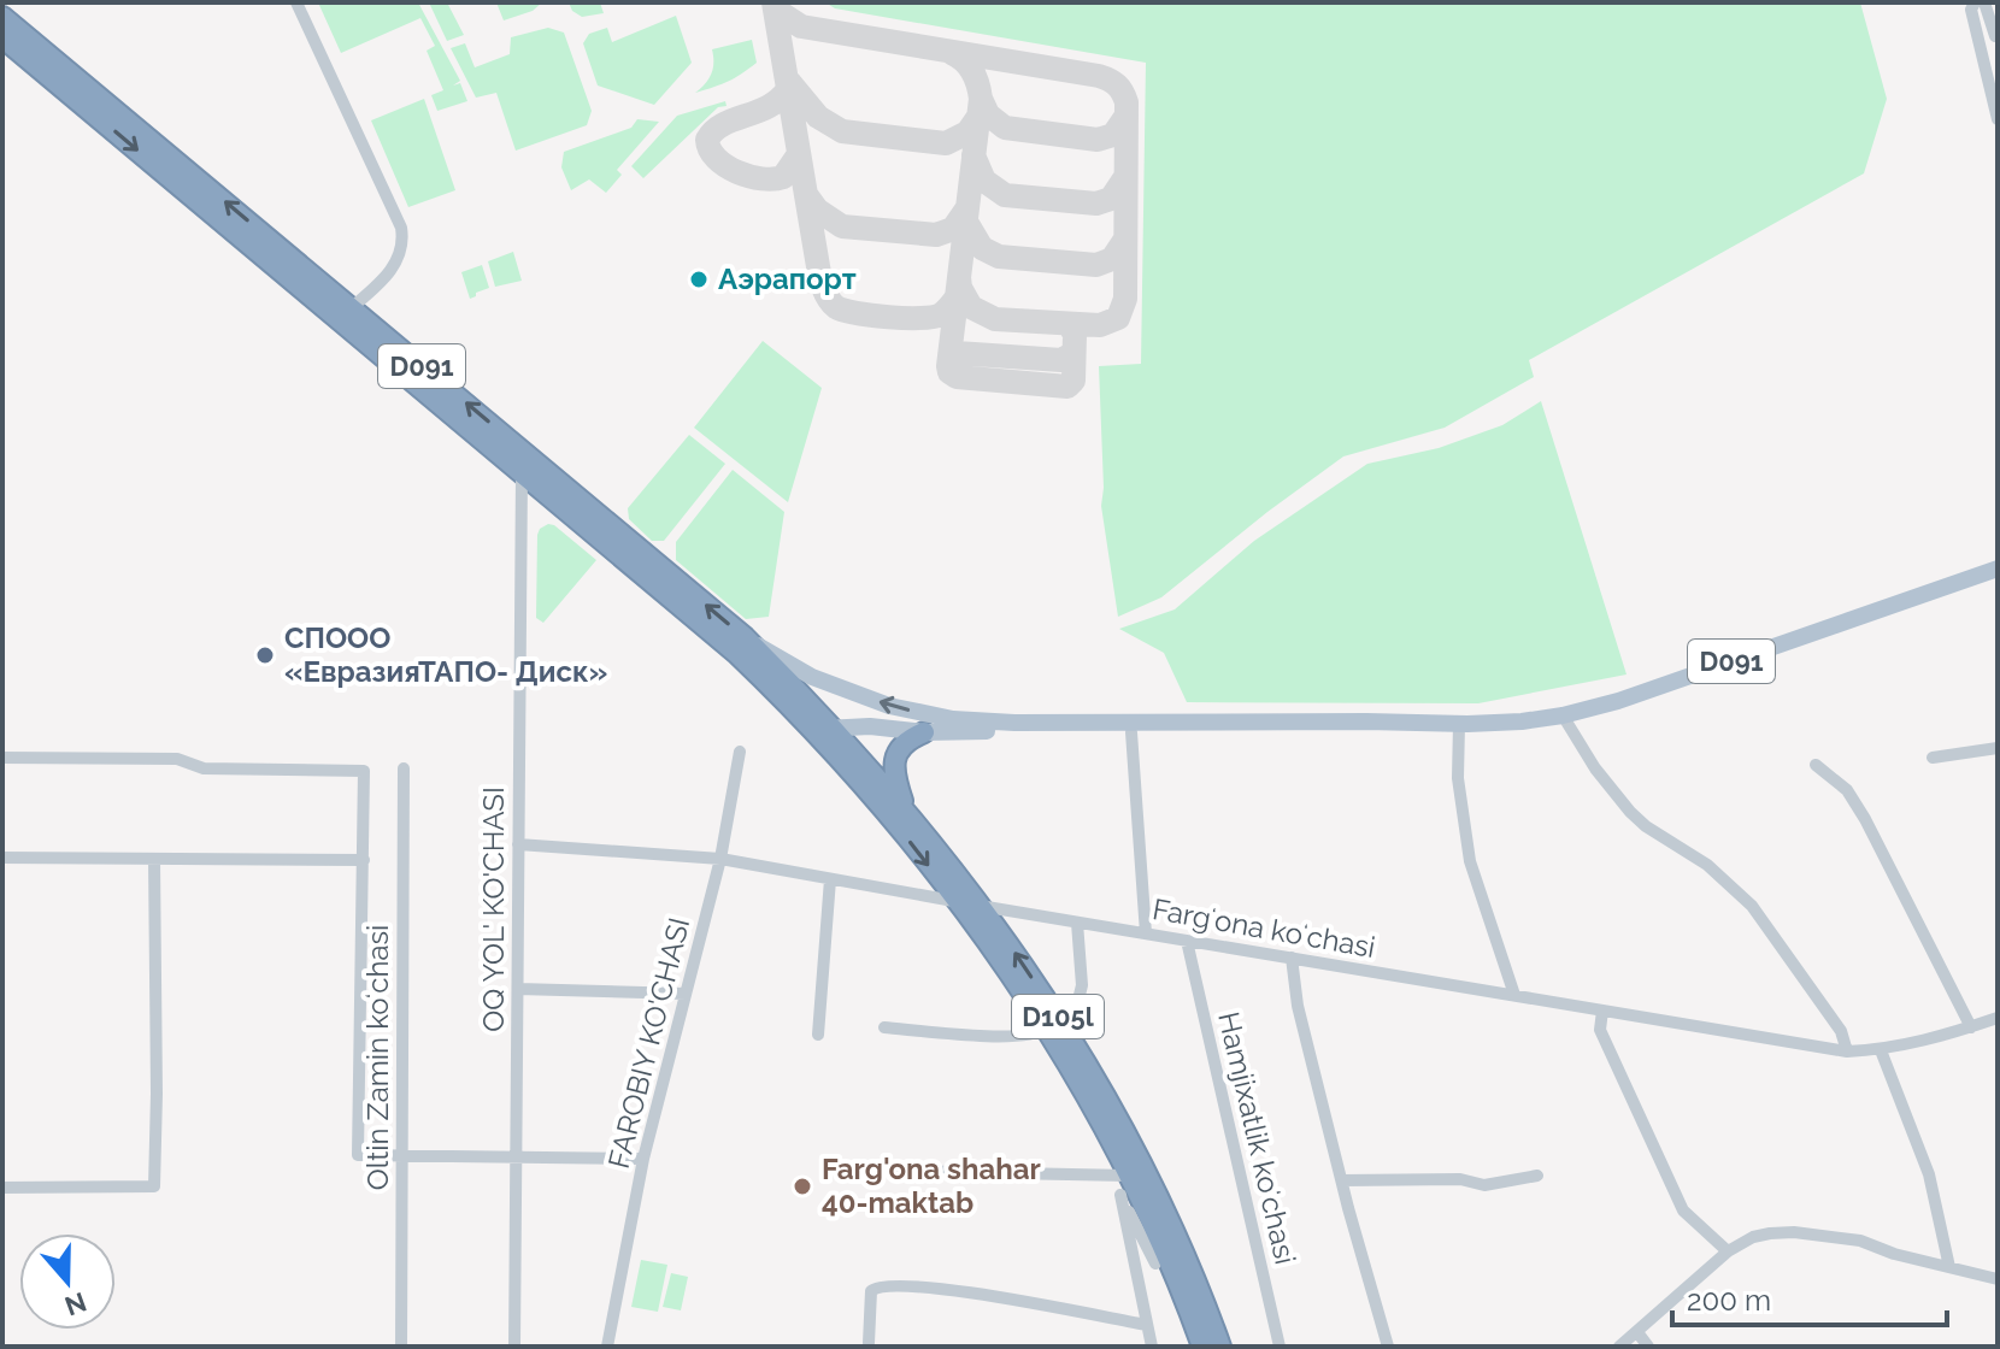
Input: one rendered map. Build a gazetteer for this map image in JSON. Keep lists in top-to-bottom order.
{
  "streets": {
    "highway": ["D091", "D105l"],
    "street": [
      "OQ YOL' KO'CHASI",
      "Fargʻona koʻchasi",
      "FAROBIY KO'CHASI",
      "Oltin Zamin koʻchasi",
      "Hamjixatlik koʻchasi"
    ]
  },
  "crossings": [
    ["D091", "OQ YOL' KO'CHASI"],
    ["D091", "D105l"],
    ["OQ YOL' KO'CHASI", "Fargʻona koʻchasi"],
    ["Fargʻona koʻchasi", "D105l"],
    ["Fargʻona koʻchasi", "FAROBIY KO'CHASI"],
    ["Fargʻona koʻchasi", "Hamjixatlik koʻchasi"]
  ],
  "places": ["Аэрапорт", "СПООО «ЕвразияТАПО- Диск»", "Farg'ona shahar 40-maktab"],
  "scale_bar": "200 m",
  "north": "bottom"
}
